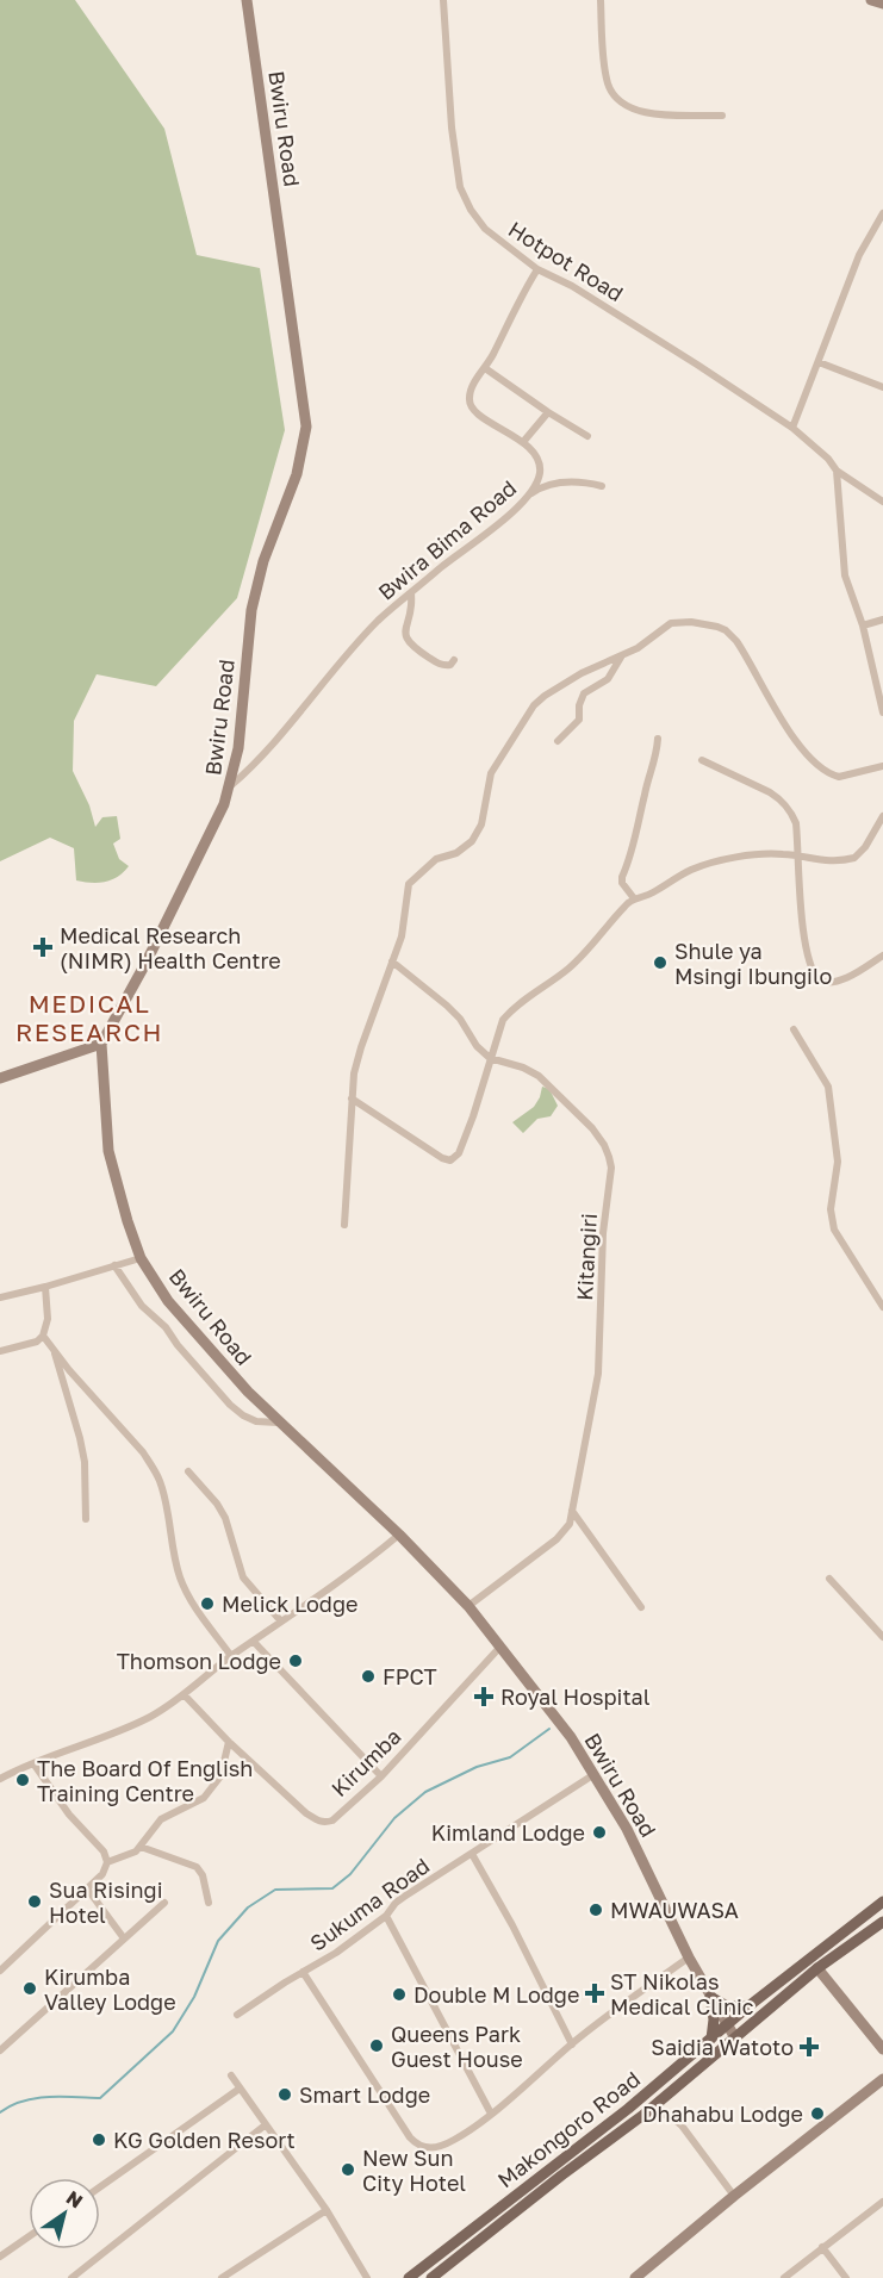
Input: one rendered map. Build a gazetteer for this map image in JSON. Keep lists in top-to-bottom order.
{
  "streets": {
    "main road": ["Bwiru Road", "Makongoro Road"],
    "street": [
      "Hotpot Road",
      "Bwira Bima Road",
      "Kitangiri",
      "Kirumba",
      "Sukuma Road"
    ]
  },
  "crossings": [
    ["Bwiru Road", "Bwira Bima Road"],
    ["Bwiru Road", "Kitangiri"],
    ["Bwiru Road", "Kirumba"],
    ["Bwiru Road", "Sukuma Road"],
    ["Bwiru Road", "Makongoro Road"],
    ["Hotpot Road", "Bwira Bima Road"]
  ],
  "districts": ["MEDICAL RESEARCH"],
  "places": {
    "health": [
      "Medical Research (NIMR) Health Centre",
      "Royal Hospital",
      "ST Nikolas Medical Clinic",
      "Saidia Watoto"
    ],
    "other": [
      "Shule ya Msingi Ibungilo",
      "Melick Lodge",
      "Thomson Lodge",
      "FPCT",
      "The Board Of English Training Centre",
      "Kimland Lodge",
      "Sua Risingi Hotel",
      "MWAUWASA",
      "Kirumba Valley Lodge",
      "Double M Lodge",
      "Queens Park Guest House",
      "Smart Lodge",
      "Dhahabu Lodge",
      "KG Golden Resort",
      "New Sun City Hotel"
    ]
  },
  "north": "top right"
}
